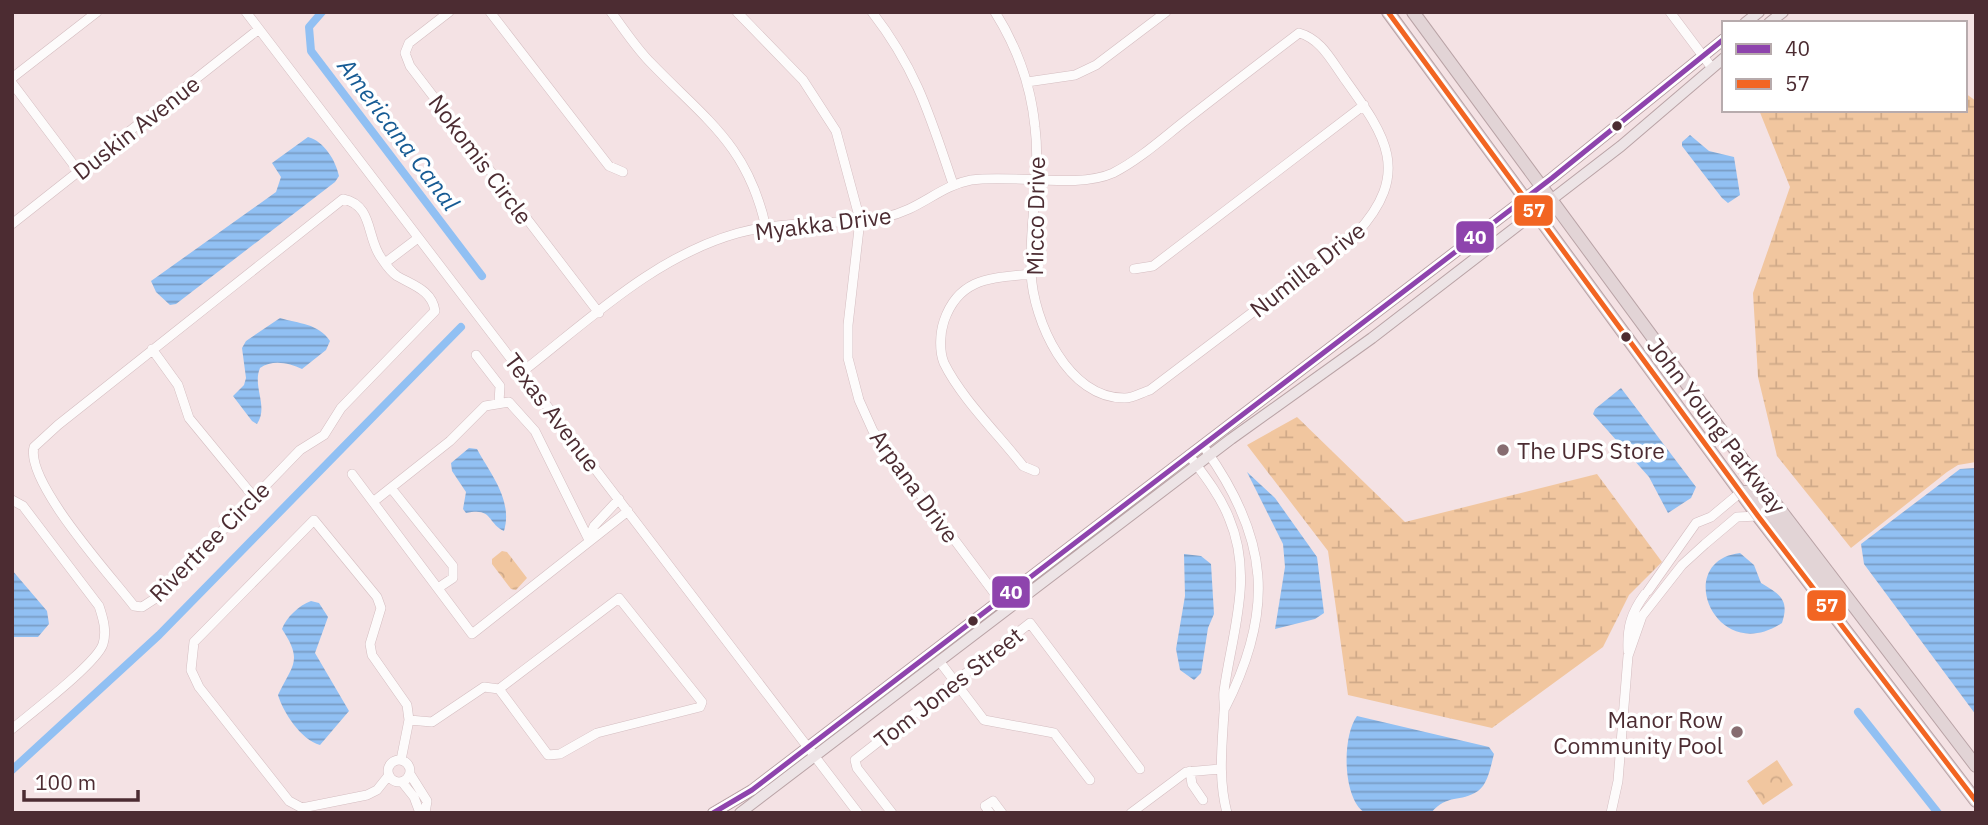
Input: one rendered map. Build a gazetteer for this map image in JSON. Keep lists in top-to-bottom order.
{
  "streets": {
    "highway": ["John Young Parkway"],
    "street": [
      "Duskin Avenue",
      "Nokomis Circle",
      "Micco Drive",
      "Myakka Drive",
      "Numilla Drive",
      "Texas Avenue",
      "Arpana Drive",
      "Rivertree Circle",
      "Tom Jones Street"
    ]
  },
  "crossings": [
    ["Duskin Avenue", "Texas Avenue"],
    ["Nokomis Circle", "Myakka Drive"],
    ["Micco Drive", "Myakka Drive"],
    ["Micco Drive", "Numilla Drive"],
    ["Myakka Drive", "Numilla Drive"],
    ["Myakka Drive", "Texas Avenue"],
    ["Myakka Drive", "Arpana Drive"]
  ],
  "water": ["Americana Canal"],
  "places": ["The UPS Store", "Manor Row Community Pool"],
  "lines": ["transit line 57", "transit line 40"],
  "legend": ["40", "57"],
  "scale_bar": "100 m"
}
